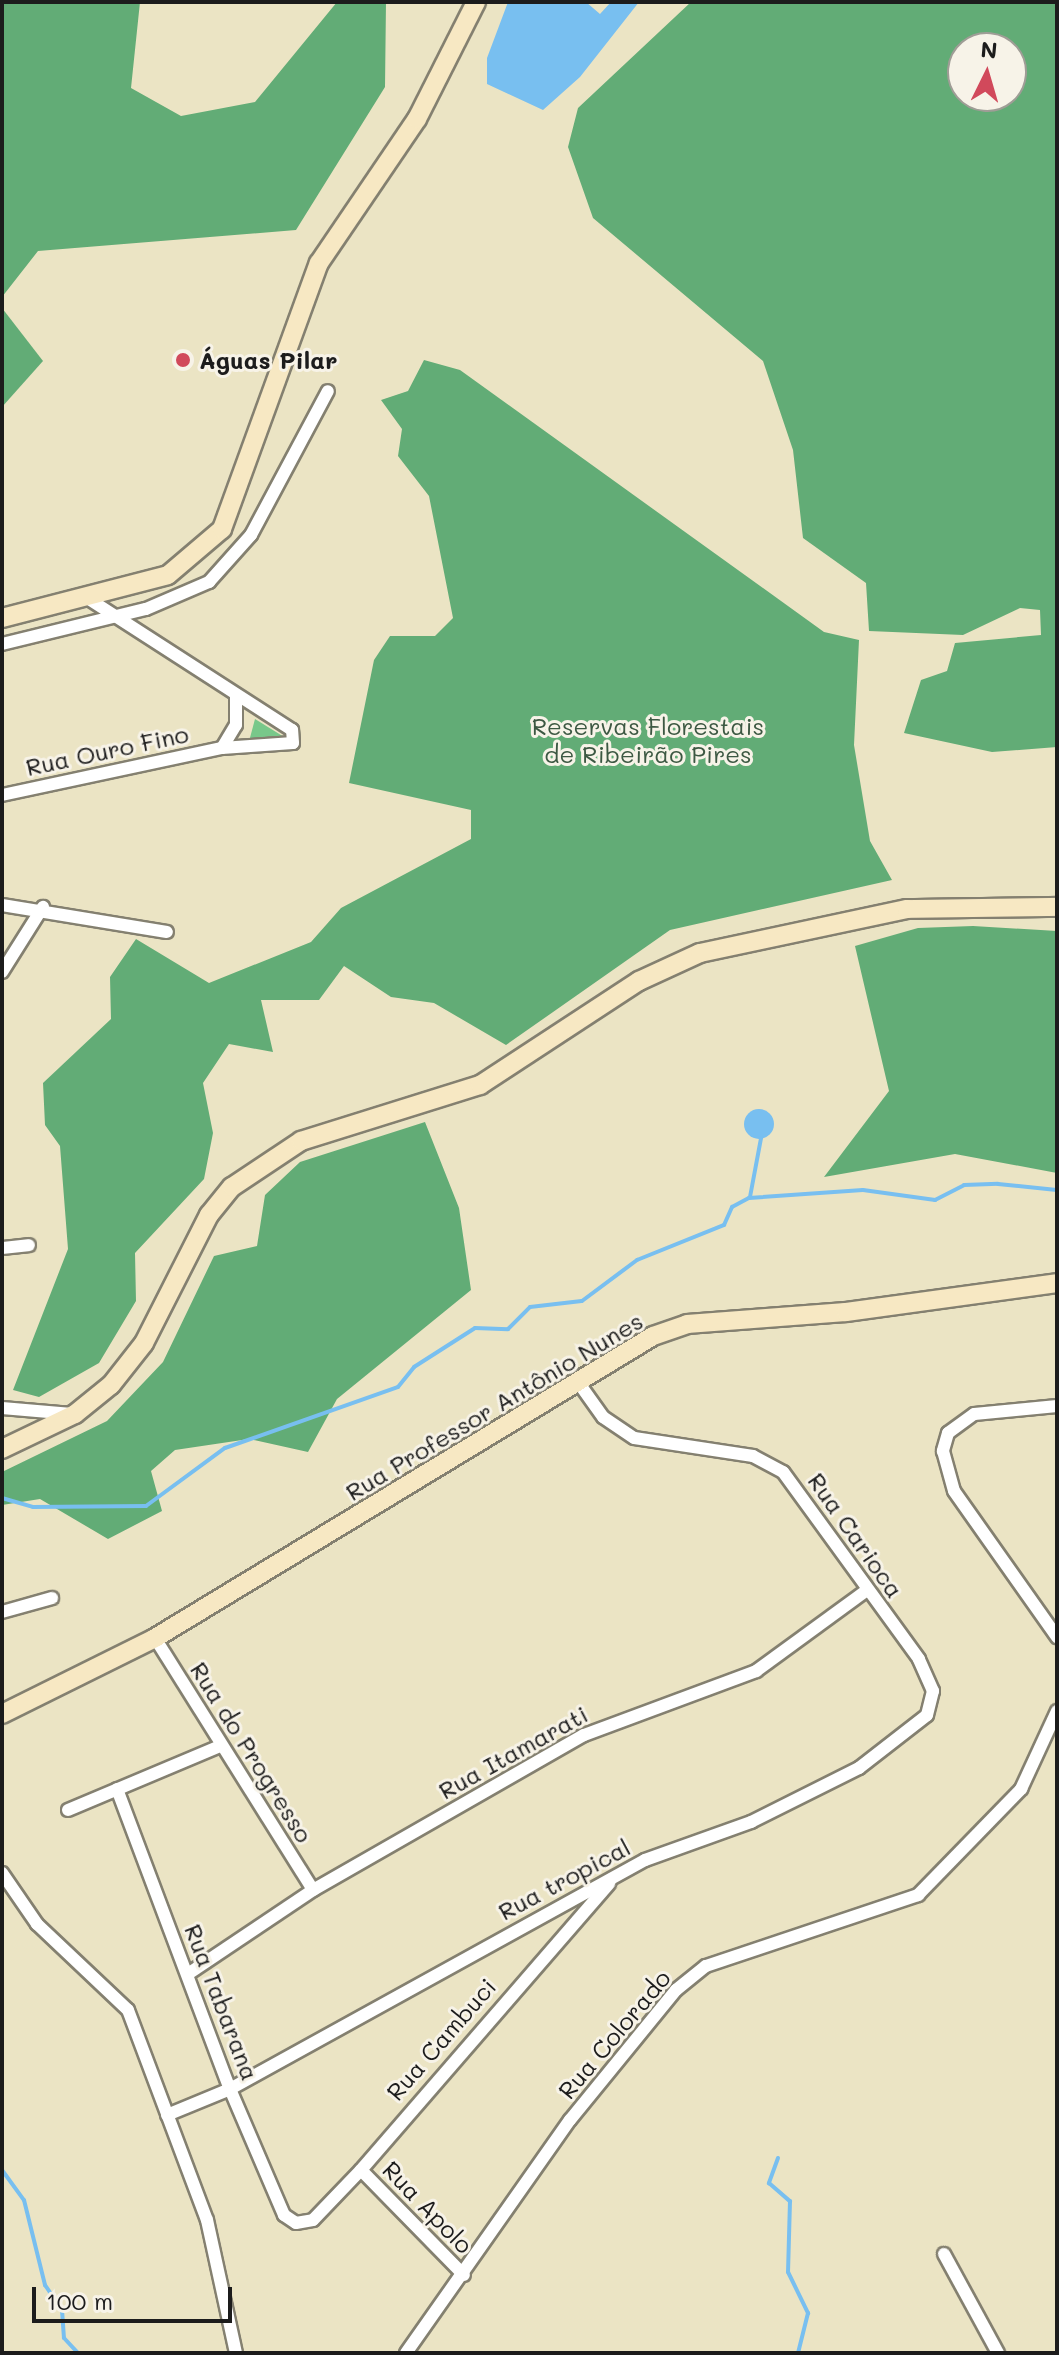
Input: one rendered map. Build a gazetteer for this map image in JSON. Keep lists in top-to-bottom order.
{
  "streets": {
    "main road": ["Rua Professor Antônio Nunes"],
    "street": [
      "Rua Ouro Fino",
      "Rua Carioca",
      "Rua do Progresso",
      "Rua Itamarati",
      "Rua tropical",
      "Rua Tabarana",
      "Rua Colorado",
      "Rua Cambuci",
      "Rua Apolo"
    ]
  },
  "crossings": [
    ["Rua Professor Antônio Nunes", "Rua Carioca"],
    ["Rua Professor Antônio Nunes", "Rua do Progresso"],
    ["Rua Carioca", "Rua Itamarati"],
    ["Rua Carioca", "Rua tropical"],
    ["Rua do Progresso", "Rua Itamarati"],
    ["Rua Itamarati", "Rua Tabarana"],
    ["Rua tropical", "Rua Tabarana"],
    ["Rua tropical", "Rua Cambuci"],
    ["Rua Tabarana", "Rua Cambuci"],
    ["Rua Colorado", "Rua Apolo"],
    ["Rua Cambuci", "Rua Apolo"]
  ],
  "parks": ["Reservas Florestais de Ribeirão Pires"],
  "places": ["Águas Pilar"],
  "scale_bar": "100 m",
  "north": "top"
}
